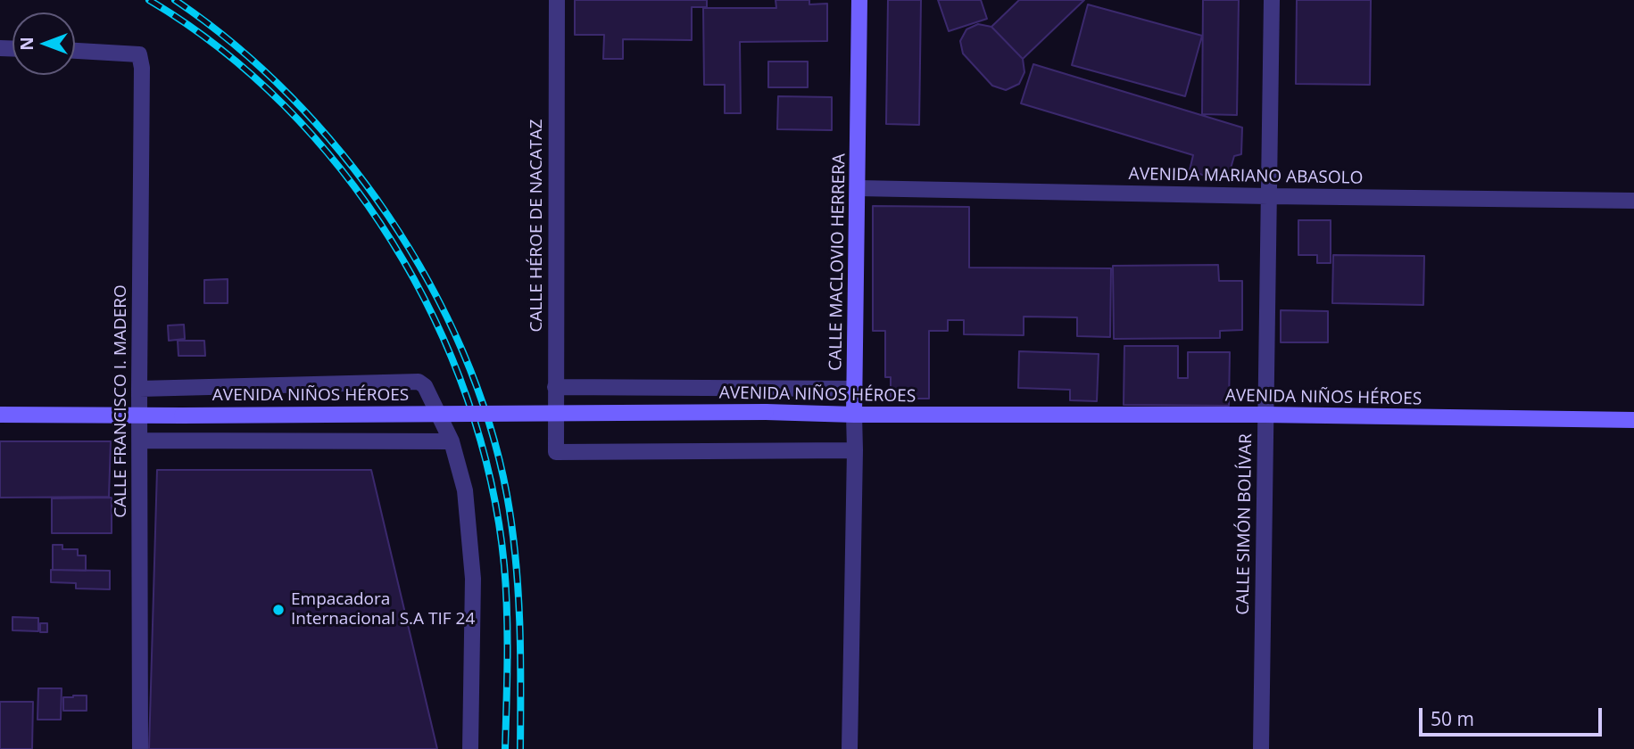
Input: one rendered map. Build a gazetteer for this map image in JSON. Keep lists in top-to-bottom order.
{
  "streets": {
    "street": [
      "AVENIDA MARIANO ABASOLO",
      "CALLE HÉROE DE NACATAZ",
      "CALLE MACLOVIO HERRERA",
      "AVENIDA NIÑOS HÉROES",
      "CALLE FRANCISCO I. MADERO",
      "CALLE SIMÓN BOLÍVAR"
    ]
  },
  "crossings": [
    ["AVENIDA MARIANO ABASOLO", "CALLE MACLOVIO HERRERA"],
    ["AVENIDA MARIANO ABASOLO", "CALLE SIMÓN BOLÍVAR"],
    ["CALLE HÉROE DE NACATAZ", "CALLE MACLOVIO HERRERA"],
    ["CALLE MACLOVIO HERRERA", "AVENIDA NIÑOS HÉROES"],
    ["AVENIDA NIÑOS HÉROES", "CALLE FRANCISCO I. MADERO"],
    ["AVENIDA NIÑOS HÉROES", "CALLE SIMÓN BOLÍVAR"]
  ],
  "places": ["Empacadora Internacional S.A TIF 24"],
  "scale_bar": "50 m",
  "north": "left"
}
